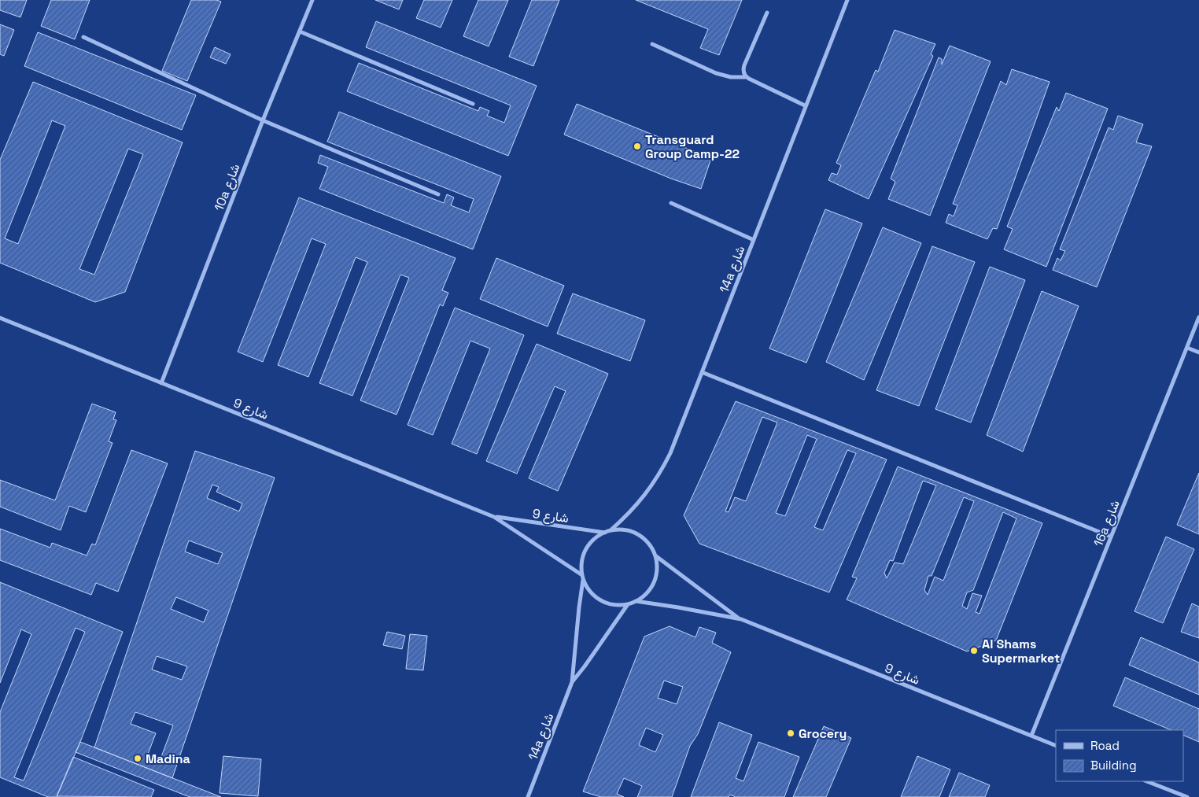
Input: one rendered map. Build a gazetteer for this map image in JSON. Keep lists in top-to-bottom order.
{
  "streets": {
    "street": [
      "10a شارع",
      "14a شارع",
      "شارع 9",
      "16a شارع"
    ]
  },
  "crossings": [
    ["10a شارع", "شارع 9"],
    ["14a شارع", "شارع 9"],
    ["شارع 9", "16a شارع"]
  ],
  "places": [
    "Transguard Group Camp-22",
    "Al Shams Supermarket",
    "Grocery",
    "Madina"
  ],
  "legend": ["Road", "Building"]
}
